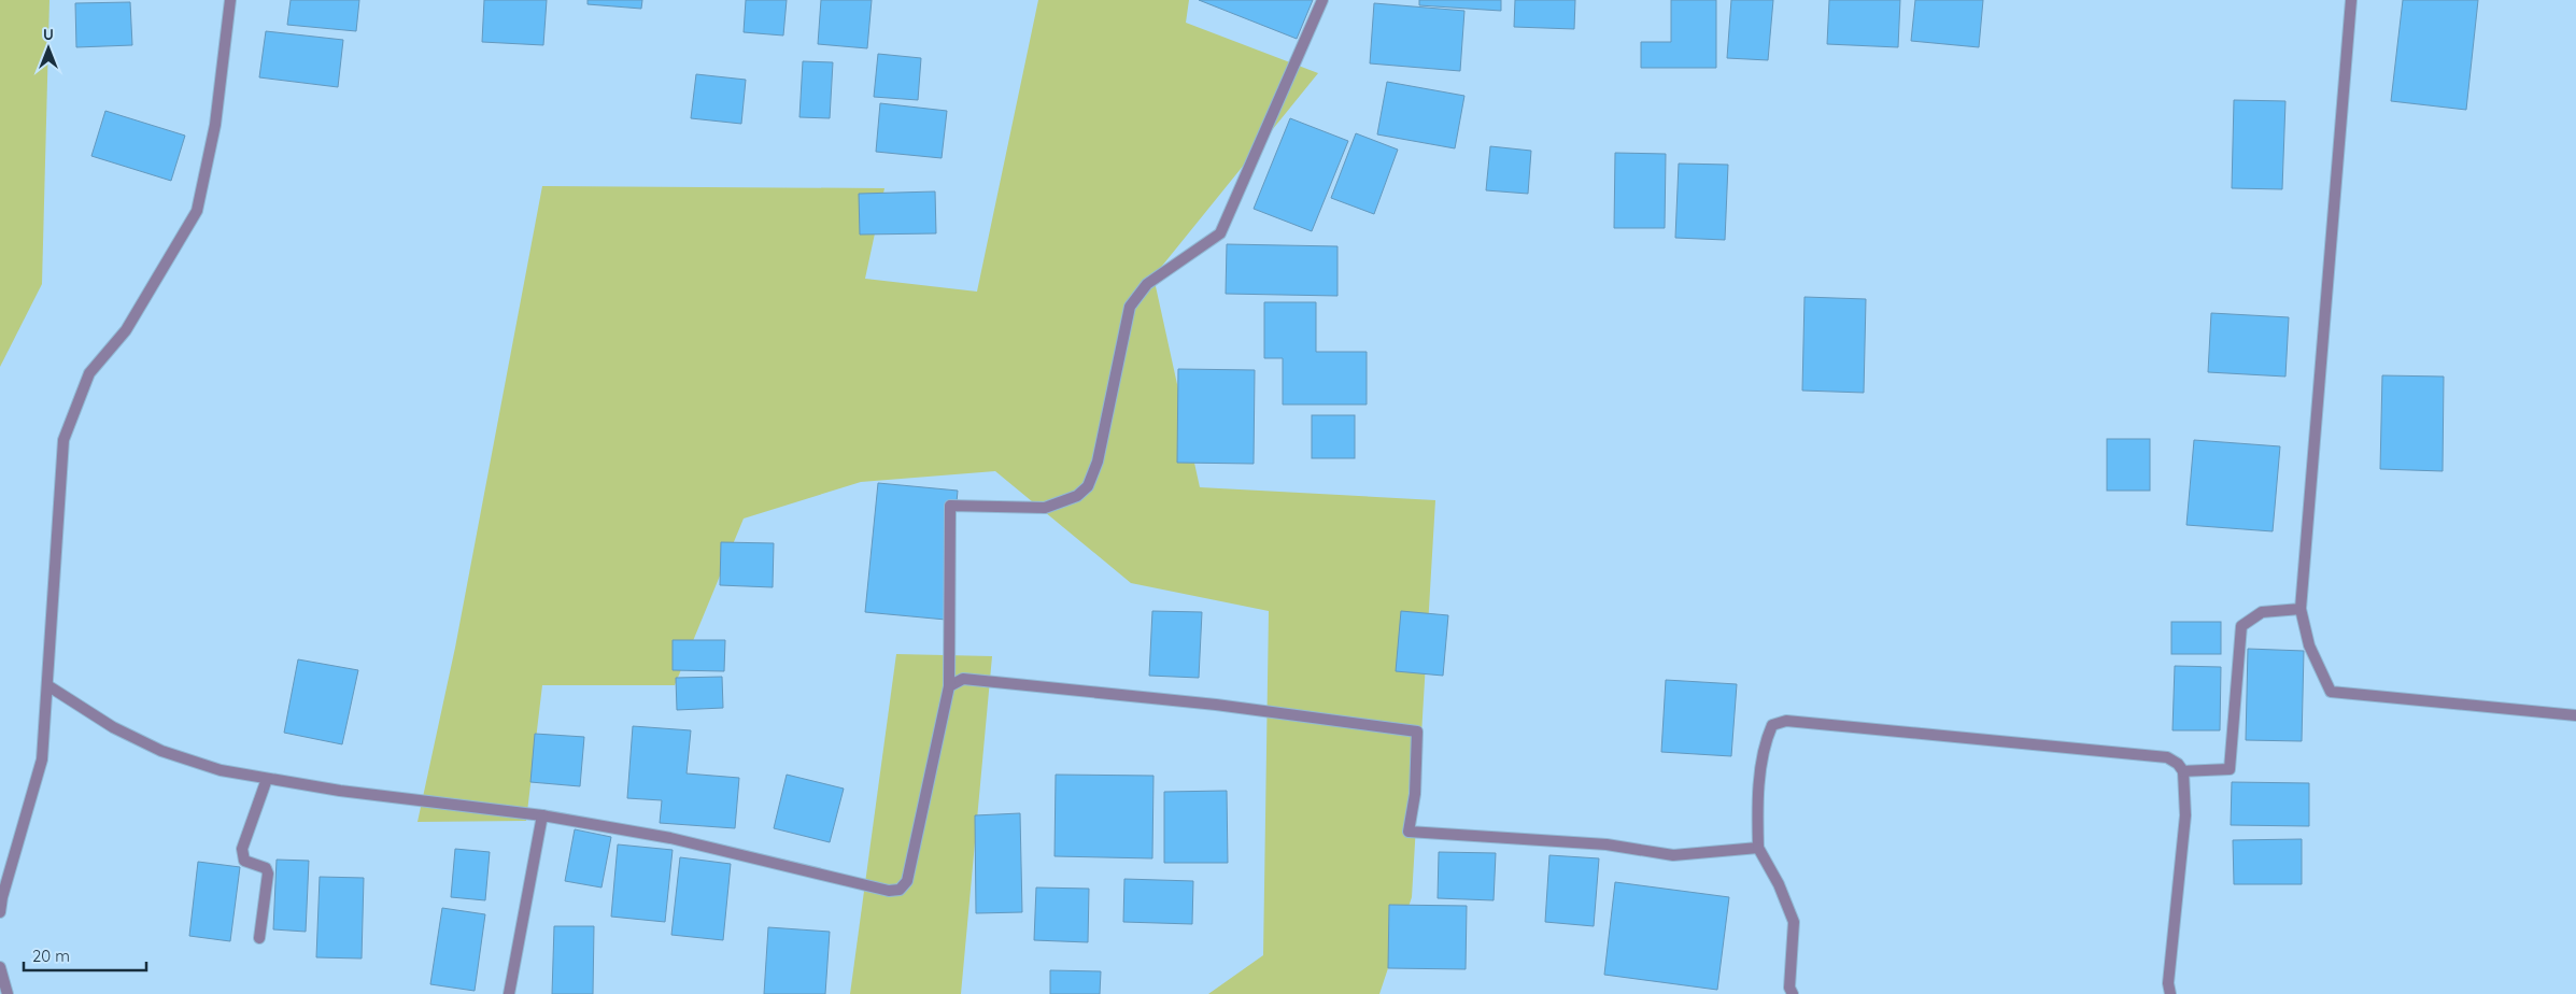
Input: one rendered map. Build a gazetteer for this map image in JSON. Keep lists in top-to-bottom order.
{
  "scale_bar": "20 m",
  "north": "top"
}
